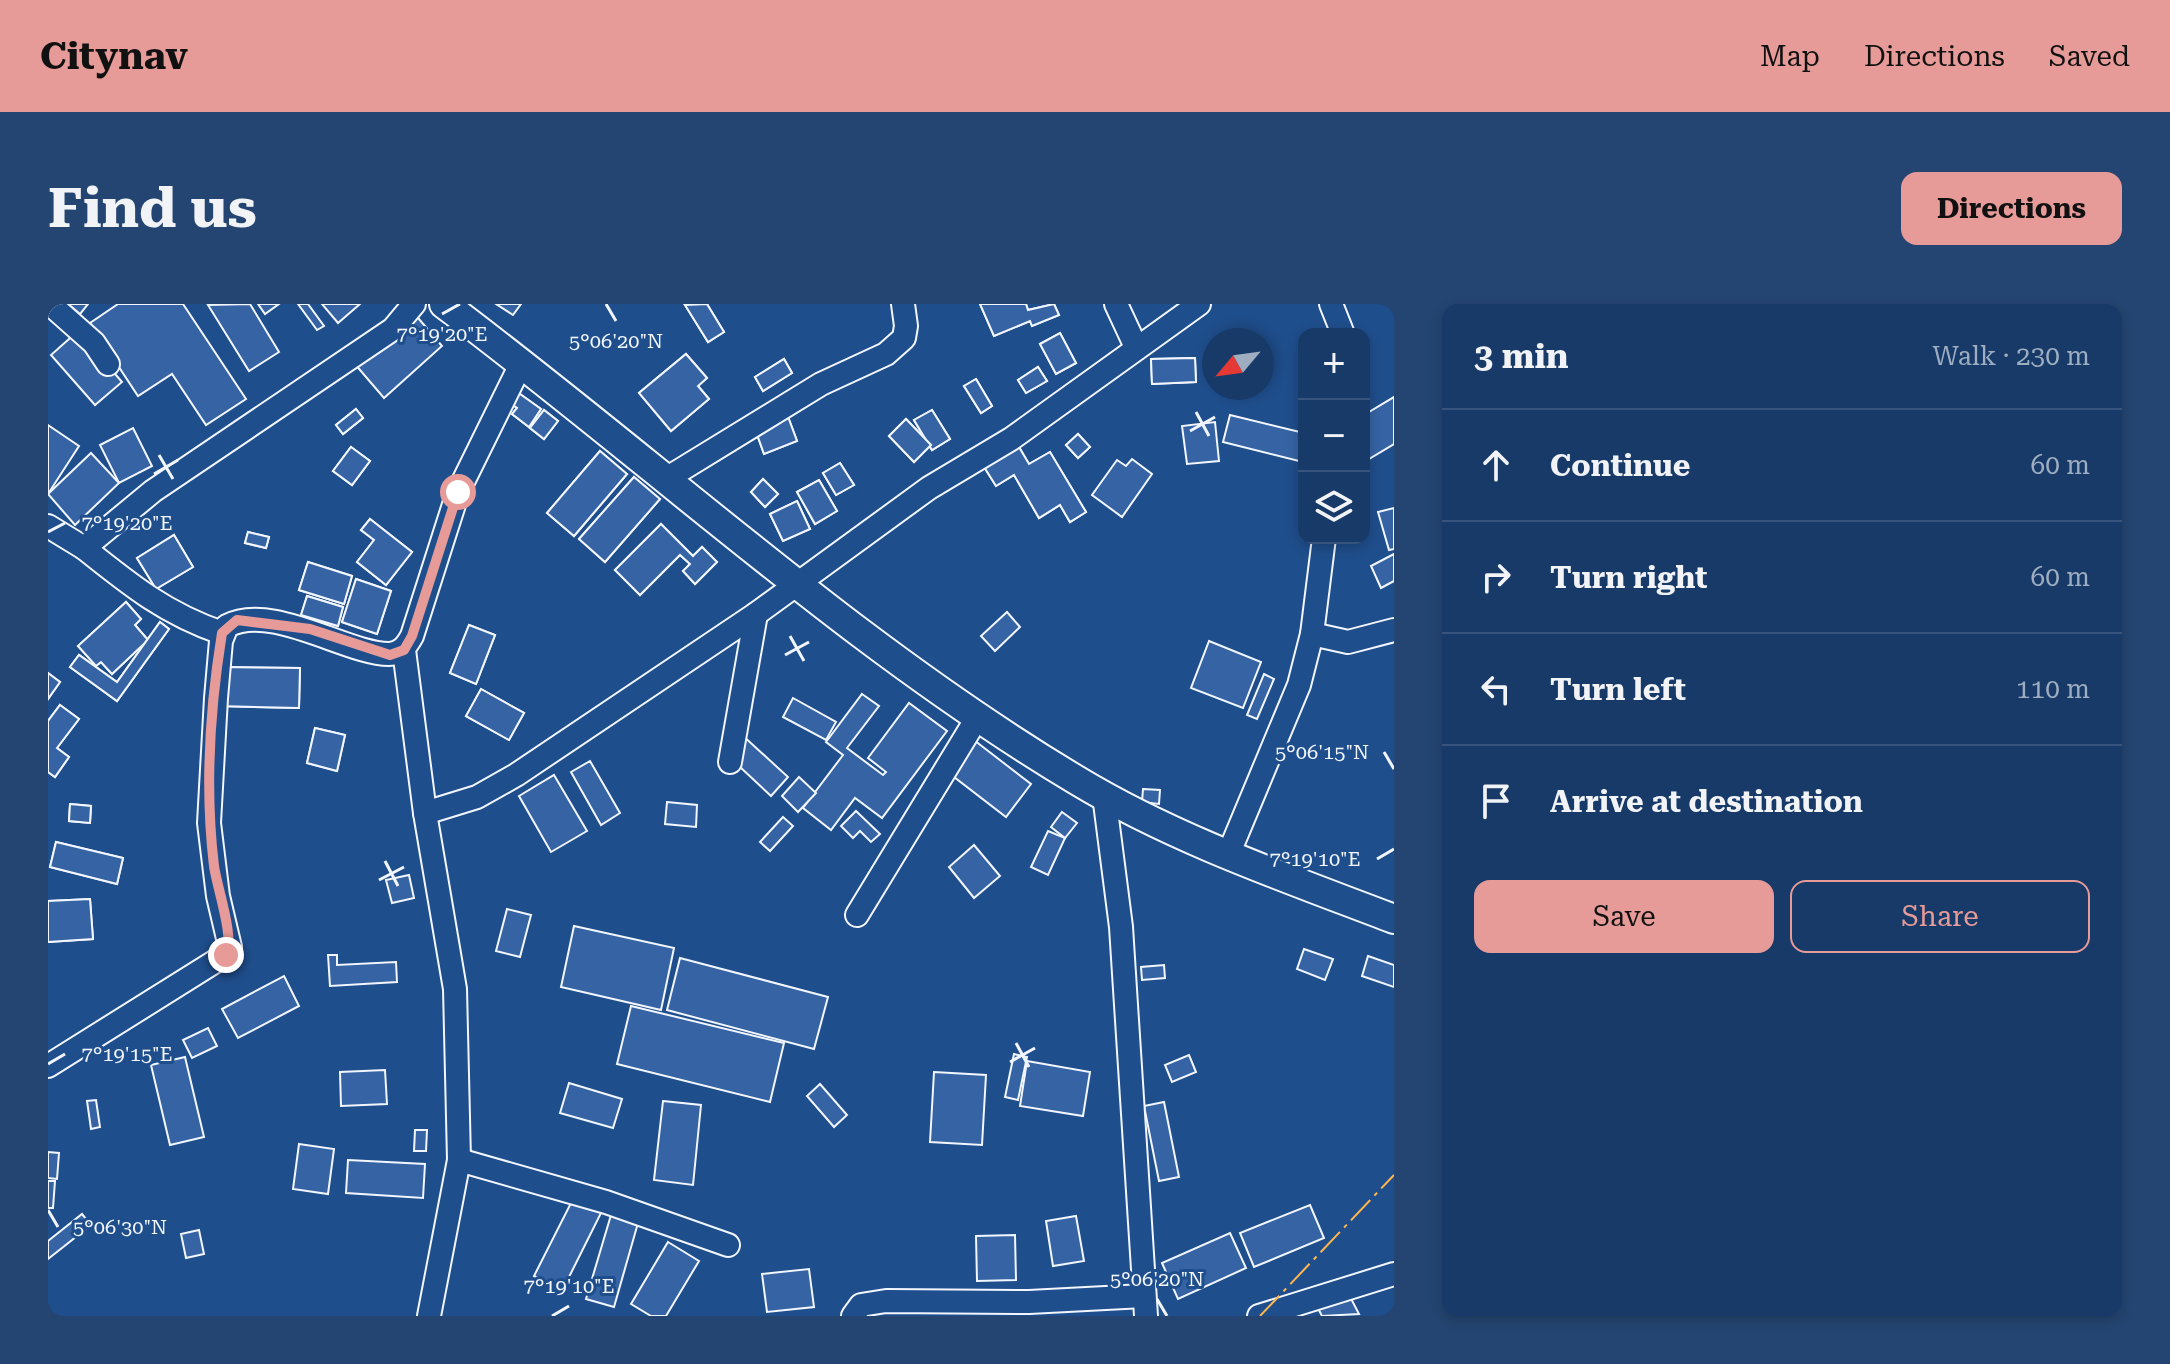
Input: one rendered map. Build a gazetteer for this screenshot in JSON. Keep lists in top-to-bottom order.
{
  "north": "bottom left",
  "page": {
    "header": "Citynav",
    "nav": ["Map", "Directions", "Saved"],
    "buttons": [
      "Directions",
      ["Save", "Share"]
    ],
    "title": "Find us",
    "heading": ["3 min", "Walk · 230 m"],
    "map_buttons": ["+", "−"],
    "list": [
      ["Continue", "60 m"],
      ["Turn right", "60 m"],
      ["Turn left", "110 m"],
      "Arrive at destination"
    ]
  },
  "coordinates": [
    "7°19'20\"E",
    "5°06'20\"N",
    "5°06'15\"N",
    "7°19'10\"E",
    "7°19'15\"E",
    "5°06'30\"N"
  ]
}
